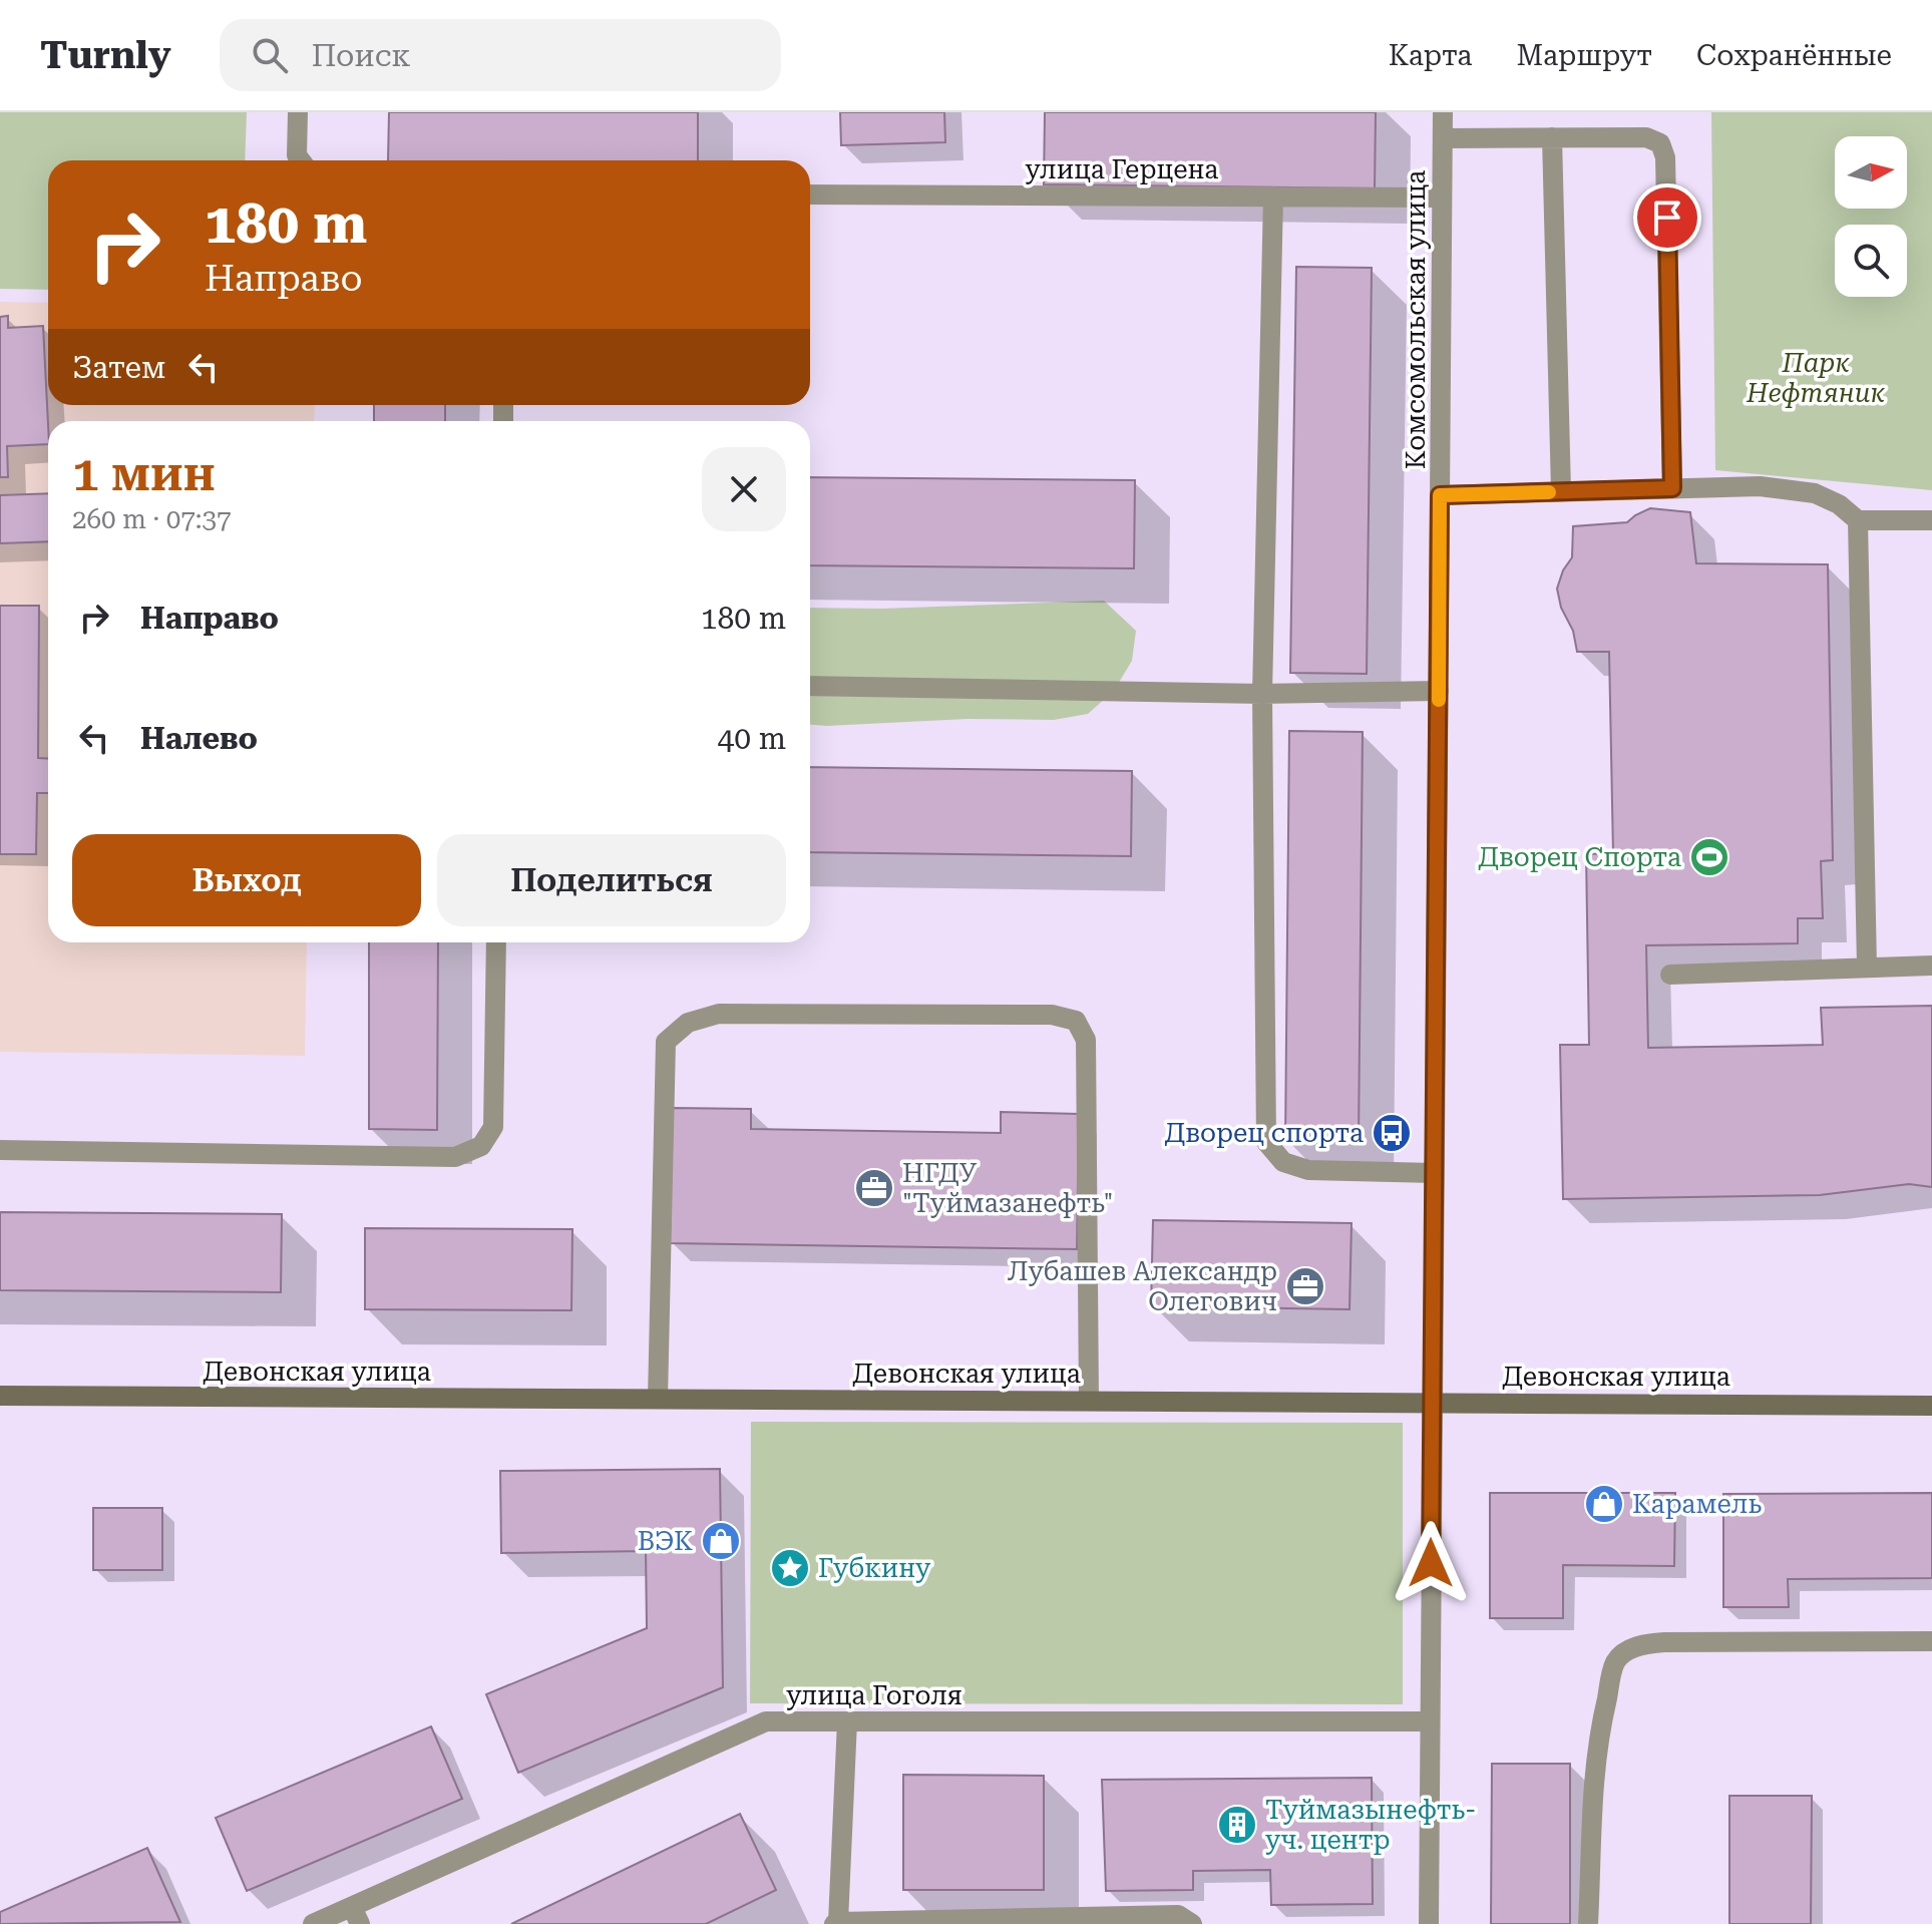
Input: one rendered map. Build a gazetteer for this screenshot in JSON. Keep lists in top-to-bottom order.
{
  "streets": {
    "main road": ["Девонская улица"],
    "street": ["улица Герцена", "Комсомольская улица", "улица Гоголя"]
  },
  "crossings": [
    ["улица Герцена", "Комсомольская улица"],
    ["Комсомольская улица", "Девонская улица"],
    ["Комсомольская улица", "улица Гоголя"]
  ],
  "parks": ["Парк Нефтяник"],
  "places": {
    "sports": ["Дворец Спорта"],
    "bus stop": ["Дворец спорта"],
    "office": ["НГДУ \"Туймазанефть\"", "Лубашев Александр Олегович"],
    "shop": ["Карамель", "ВЭК"],
    "place": ["Губкину"],
    "building": ["Туймазынефть- уч. центр"]
  },
  "north": "right",
  "page": {
    "header": "Turnly",
    "search": "Поиск",
    "nav": ["Карта", "Маршрут", "Сохранённые"],
    "turn": ["180 m", "Направо"],
    "then": "Затем",
    "heading": ["1 мин", "260 m · 07:37"],
    "list": [
      {
        "name": "Направо",
        "value": "180 m"
      },
      {
        "name": "Налево",
        "value": "40 m"
      }
    ],
    "buttons": ["Выход", "Поделиться"]
  }
}
